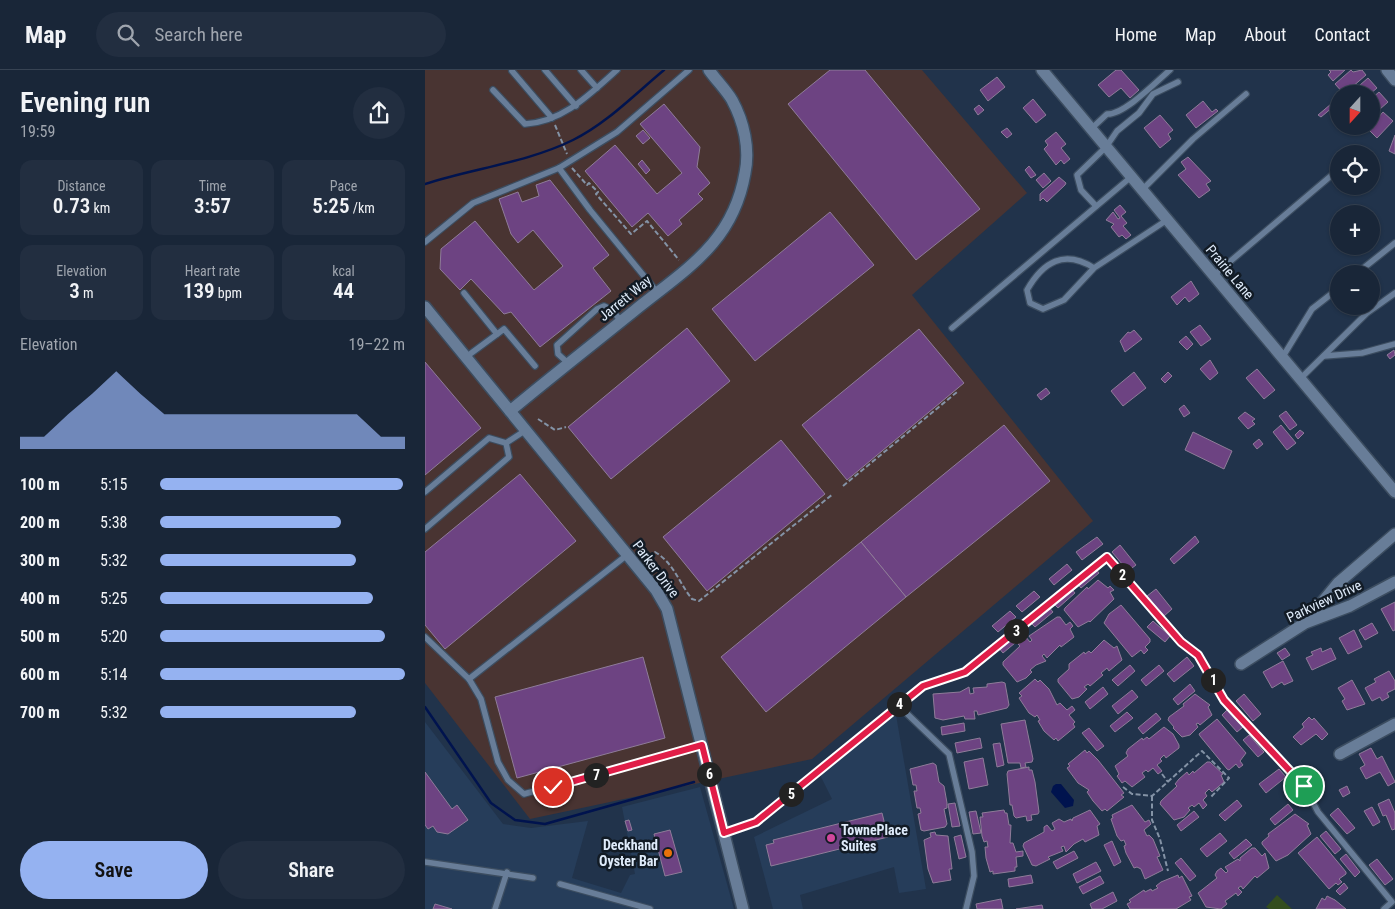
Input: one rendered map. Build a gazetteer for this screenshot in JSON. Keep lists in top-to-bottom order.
{
  "streets": {
    "street": [
      "Prairie Lane",
      "Jarrett Way",
      "Parker Drive",
      "Parkview Drive"
    ]
  },
  "crossings": [
    ["Jarrett Way", "Parker Drive"]
  ],
  "places": ["TownePlace Suites", "Deckhand Oyster Bar"],
  "north": "bottom",
  "page": {
    "header": "Map",
    "search": "Search here",
    "nav": [
      "Home",
      "Map",
      "About",
      "Contact"
    ],
    "heading": ["Evening run", "19:59"],
    "map_buttons": ["+", "−"],
    "stats": [
      ["Distance", "0.73 km"],
      ["Time", "3:57"],
      ["Pace", "5:25 /km"],
      ["Elevation", "3 m"],
      ["Heart rate", "139 bpm"],
      ["kcal", "44"]
    ],
    "chart": ["Elevation", "19–22 m"],
    "list": [
      {
        "name": "100 m",
        "note": "5:15"
      },
      {
        "name": "200 m",
        "note": "5:38"
      },
      {
        "name": "300 m",
        "note": "5:32"
      },
      {
        "name": "400 m",
        "note": "5:25"
      },
      {
        "name": "500 m",
        "note": "5:20"
      },
      {
        "name": "600 m",
        "note": "5:14"
      },
      {
        "name": "700 m",
        "note": "5:32"
      }
    ],
    "pins": [
      "2",
      "3",
      "1",
      "4",
      "6",
      "7",
      "5"
    ],
    "buttons": ["Save", "Share"]
  }
}
